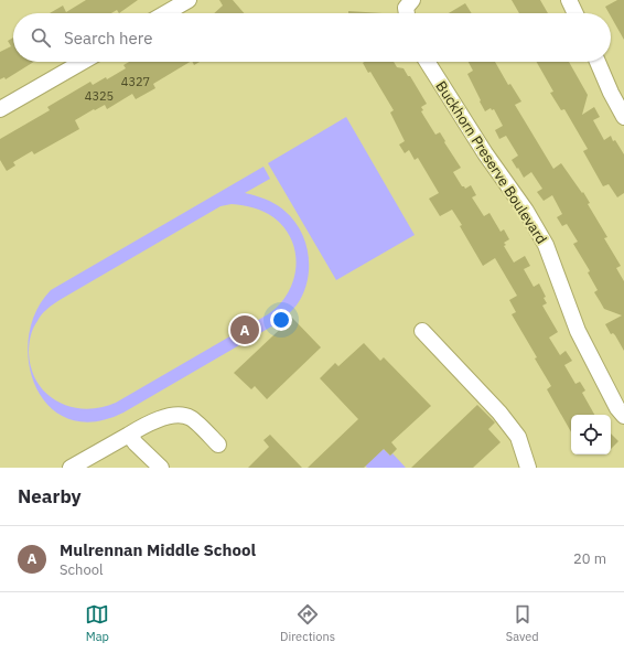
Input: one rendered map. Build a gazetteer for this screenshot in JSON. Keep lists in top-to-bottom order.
{
  "streets": {
    "street": ["Buckhorn Preserve Boulevard"]
  },
  "house_numbers": ["4327", "4325"],
  "page": {
    "search": "Search here",
    "pins": "A",
    "heading": "Nearby",
    "list": [
      {
        "mark": "A",
        "name": "Mulrennan Middle School",
        "note": "School",
        "value": "20 m"
      }
    ],
    "nav": ["Map", "Directions", "Saved"]
  }
}
